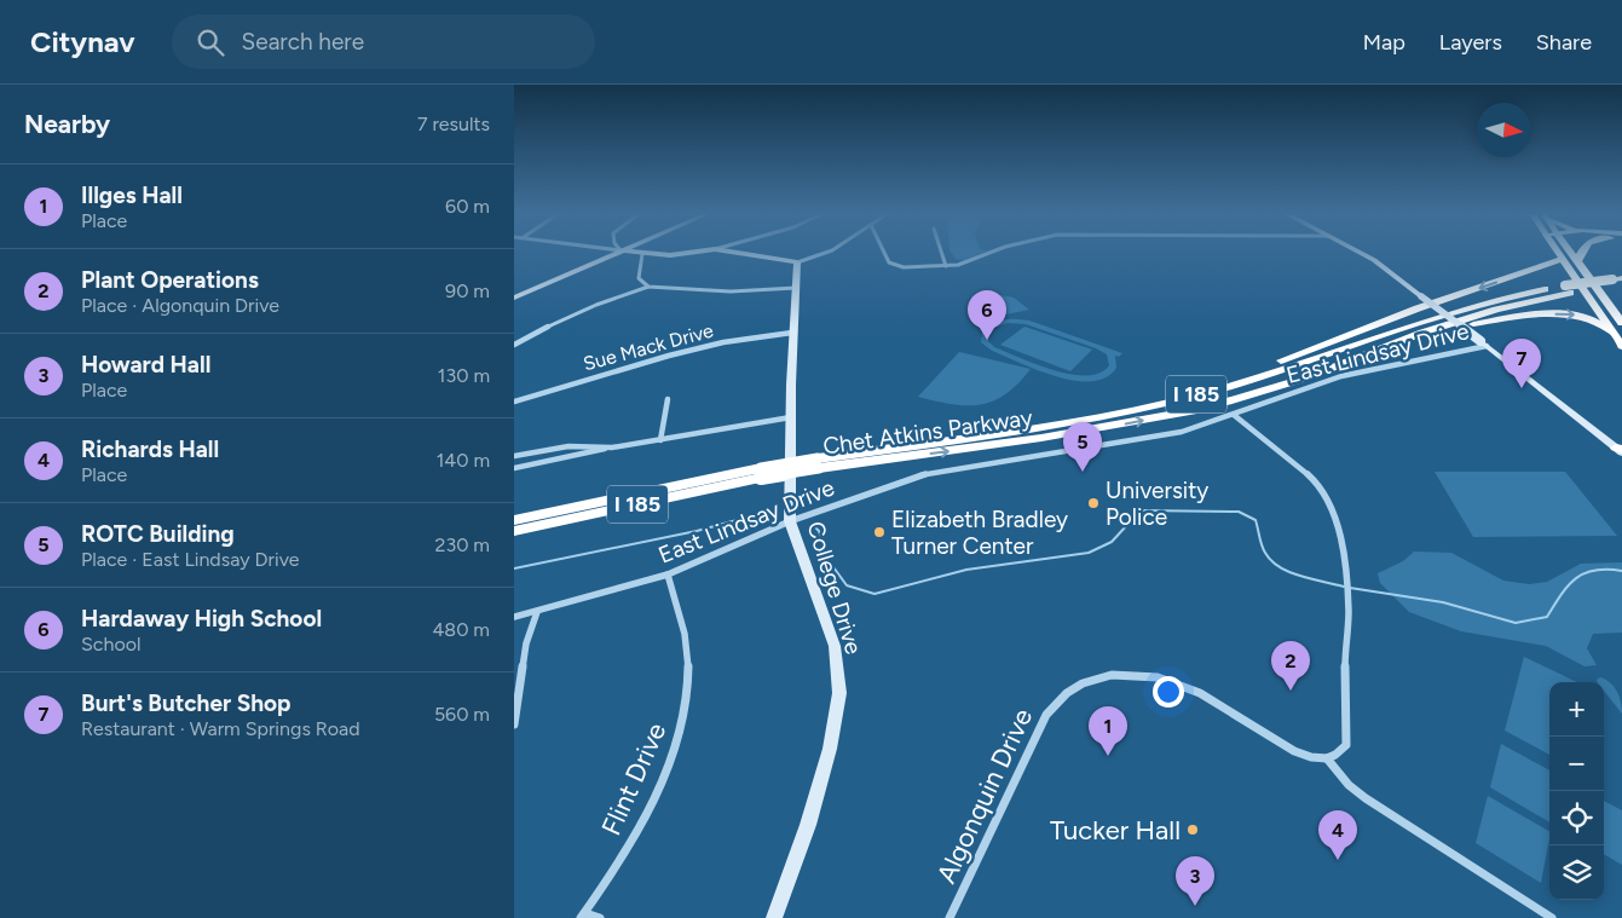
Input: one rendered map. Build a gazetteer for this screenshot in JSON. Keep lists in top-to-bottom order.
{
  "streets": {
    "highway": ["I 185", "Chet Atkins Parkway"],
    "street": [
      "Sue Mack Drive",
      "East Lindsay Drive",
      "College Drive",
      "Flint Drive",
      "Algonquin Drive"
    ]
  },
  "crossings": [
    ["Sue Mack Drive", "College Drive"],
    ["East Lindsay Drive", "College Drive"],
    ["East Lindsay Drive", "Flint Drive"]
  ],
  "places": ["University Police", "Elizabeth Bradley Turner Center", "Tucker Hall"],
  "north": "right",
  "page": {
    "header": "Citynav",
    "search": "Search here",
    "nav": ["Map", "Layers", "Share"],
    "heading": ["Nearby", "7 results"],
    "list": [
      {
        "mark": "1",
        "name": "Illges Hall",
        "note": "Place",
        "value": "60 m"
      },
      {
        "mark": "2",
        "name": "Plant Operations",
        "note": "Place · Algonquin Drive",
        "value": "90 m"
      },
      {
        "mark": "3",
        "name": "Howard Hall",
        "note": "Place",
        "value": "130 m"
      },
      {
        "mark": "4",
        "name": "Richards Hall",
        "note": "Place",
        "value": "140 m"
      },
      {
        "mark": "5",
        "name": "ROTC Building",
        "note": "Place · East Lindsay Drive",
        "value": "230 m"
      },
      {
        "mark": "6",
        "name": "Hardaway High School",
        "note": "School",
        "value": "480 m"
      },
      {
        "mark": "7",
        "name": "Burt's Butcher Shop",
        "note": "Restaurant · Warm Springs Road",
        "value": "560 m"
      }
    ],
    "pins": [
      "6",
      "7",
      "5",
      "2",
      "1",
      "4",
      "3"
    ],
    "map_buttons": ["+", "−"]
  }
}
